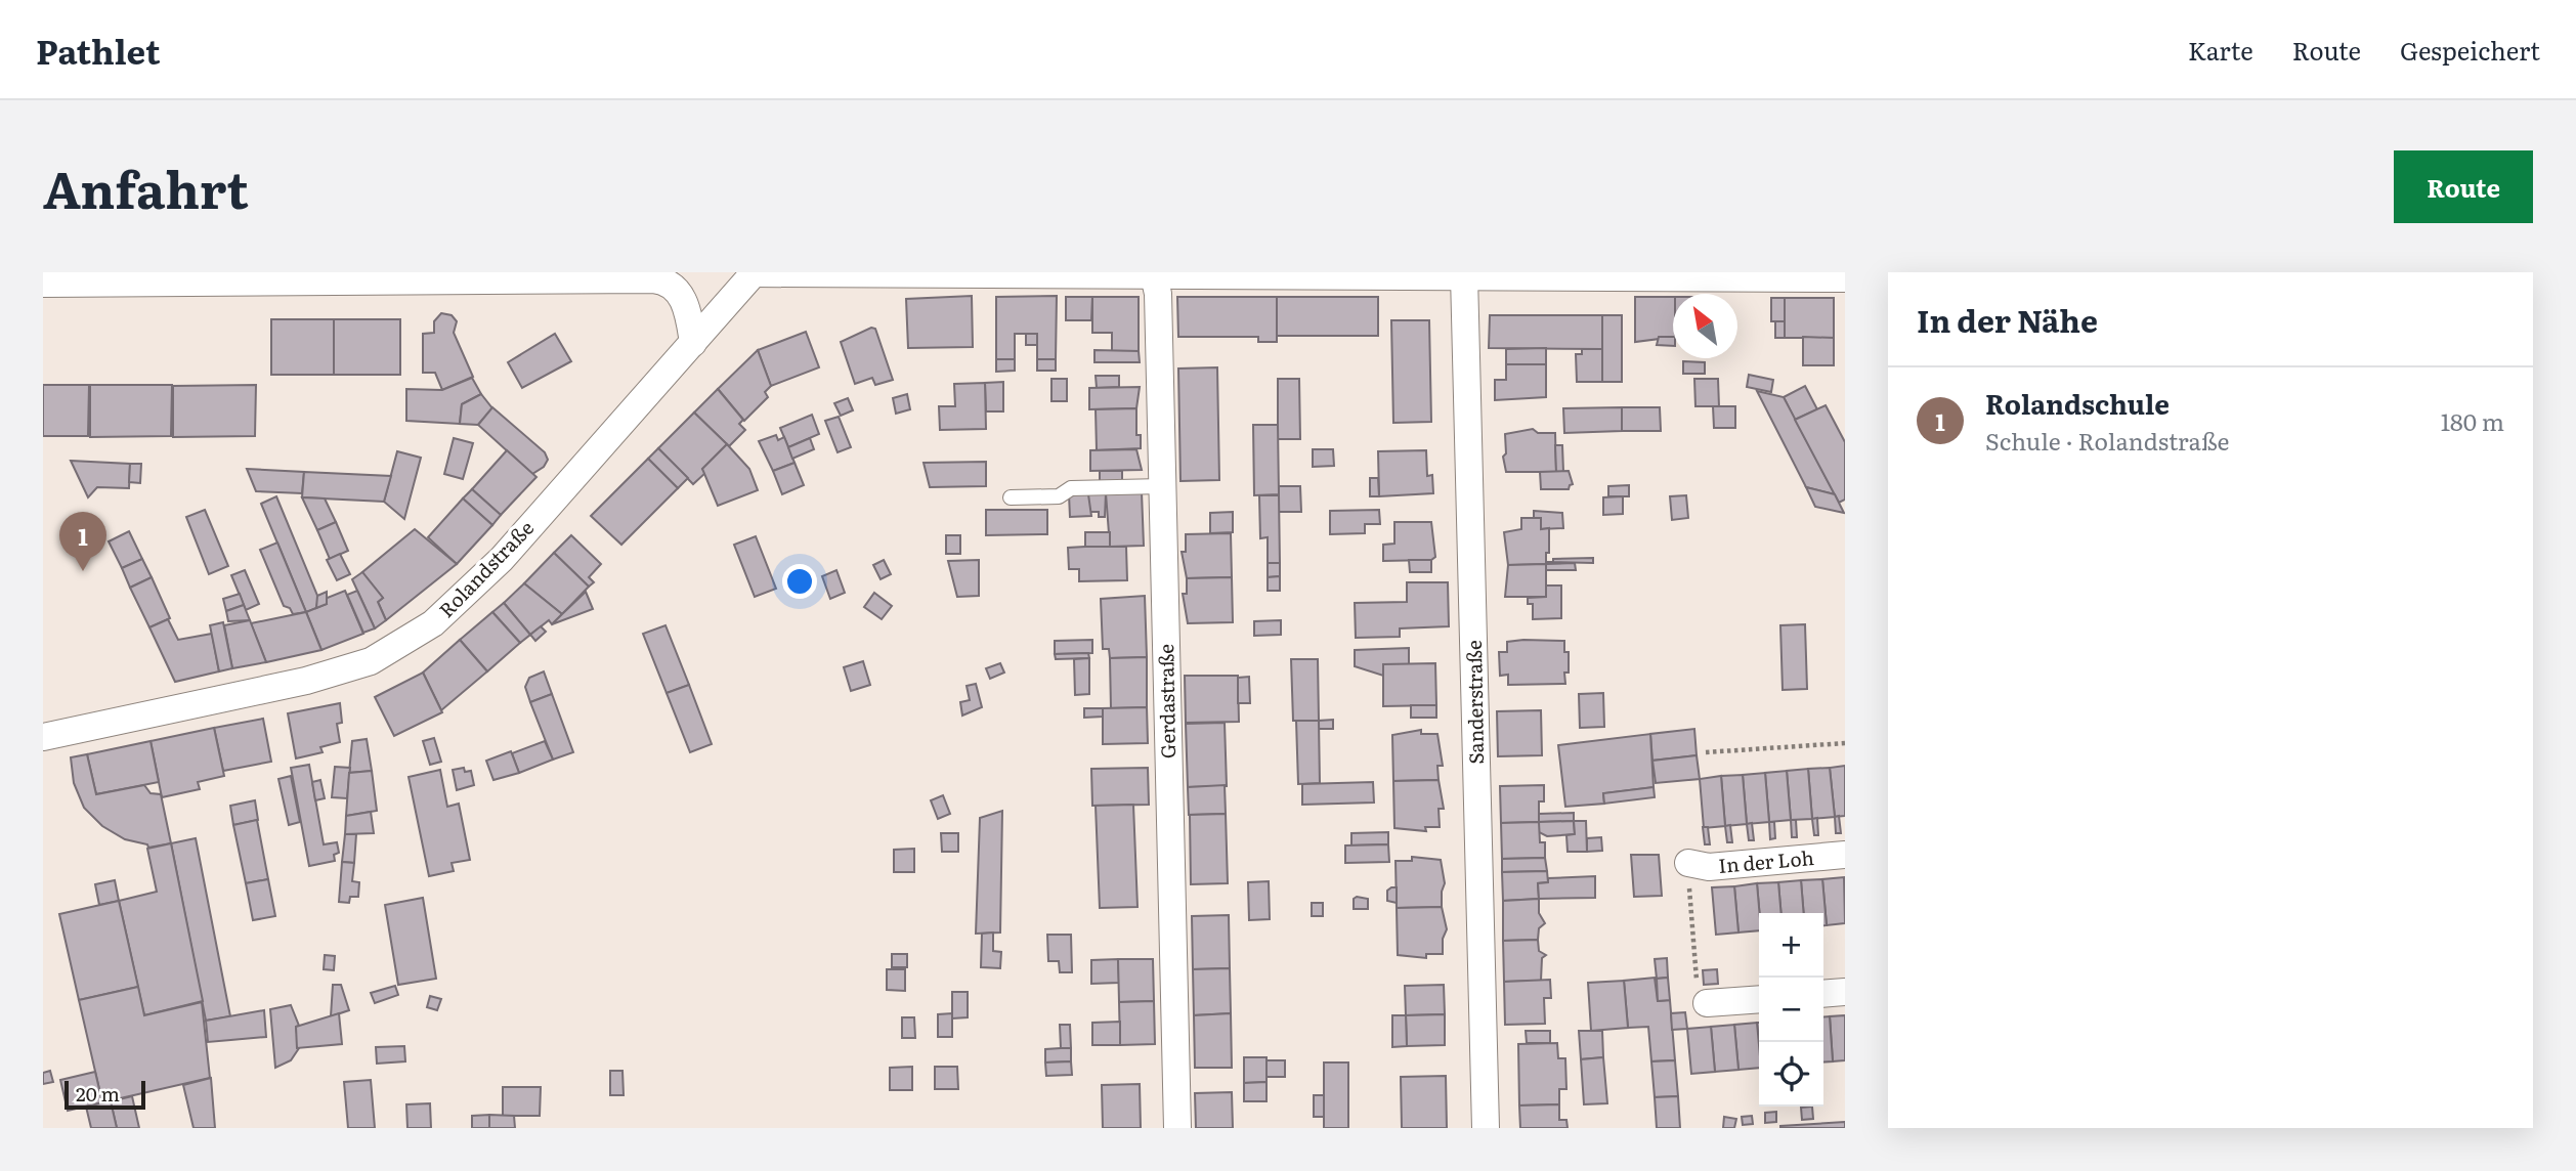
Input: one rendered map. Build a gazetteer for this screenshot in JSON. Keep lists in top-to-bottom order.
{
  "streets": {
    "street": [
      "Rolandstraße",
      "Gerdastraße",
      "Sanderstraße",
      "In der Loh"
    ]
  },
  "scale_bar": "20 m",
  "north": "top left",
  "page": {
    "header": "Pathlet",
    "nav": ["Karte", "Route", "Gespeichert"],
    "title": "Anfahrt",
    "buttons": "Route",
    "heading": "In der Nähe",
    "list": [
      {
        "mark": "1",
        "name": "Rolandschule",
        "note": "Schule · Rolandstraße",
        "value": "180 m"
      }
    ],
    "pins": "1",
    "map_buttons": ["+", "−"],
    "scale": "20 m"
  }
}
